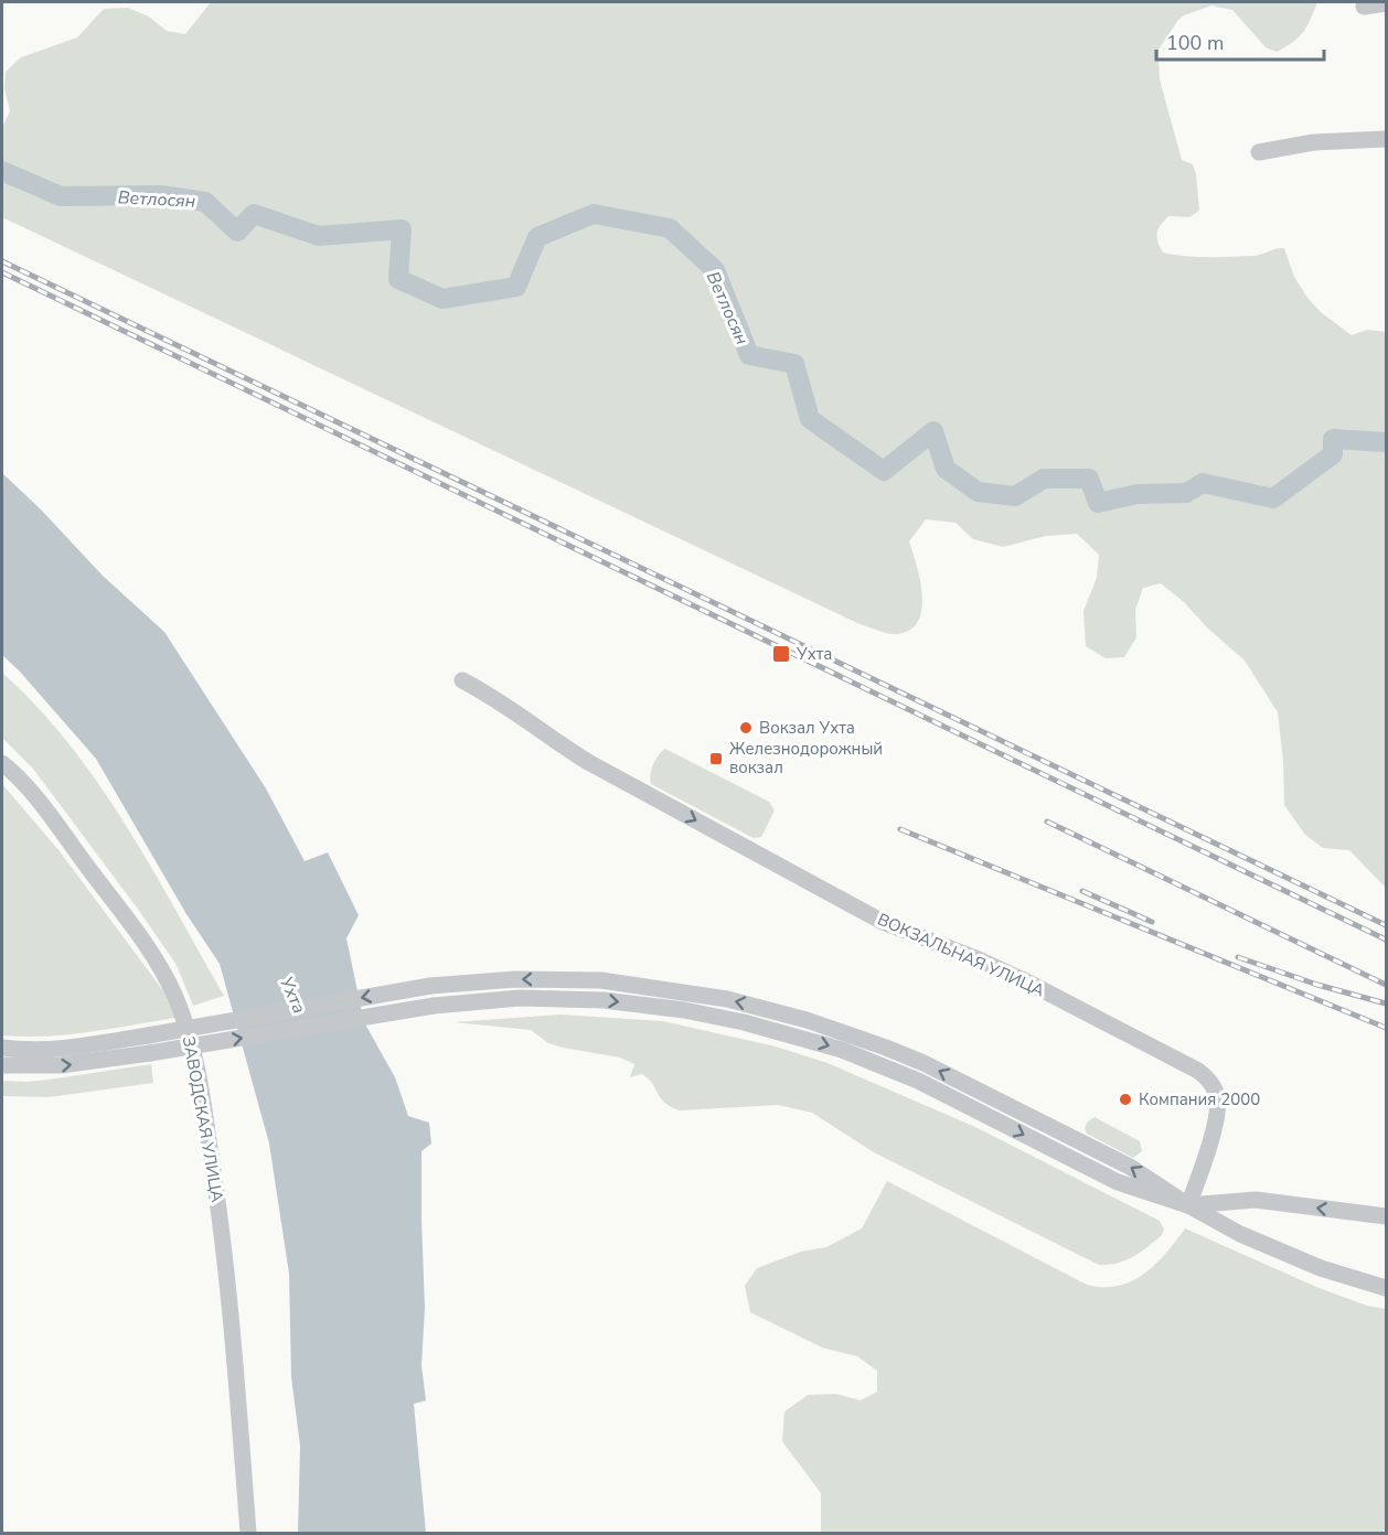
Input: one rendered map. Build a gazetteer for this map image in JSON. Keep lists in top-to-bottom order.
{
  "streets": {
    "street": ["ВОКЗАЛЬНАЯ УЛИЦА", "ЗАВОДСКАЯ УЛИЦА"]
  },
  "one_way": ["ВОКЗАЛЬНАЯ УЛИЦА"],
  "water": ["Ветлосян", "Ухта"],
  "places": {
    "transit": ["Ухта", "Железнодорожный вокзал"],
    "other": ["Вокзал Ухта", "Компания 2000"]
  },
  "scale_bar": "100 m"
}
